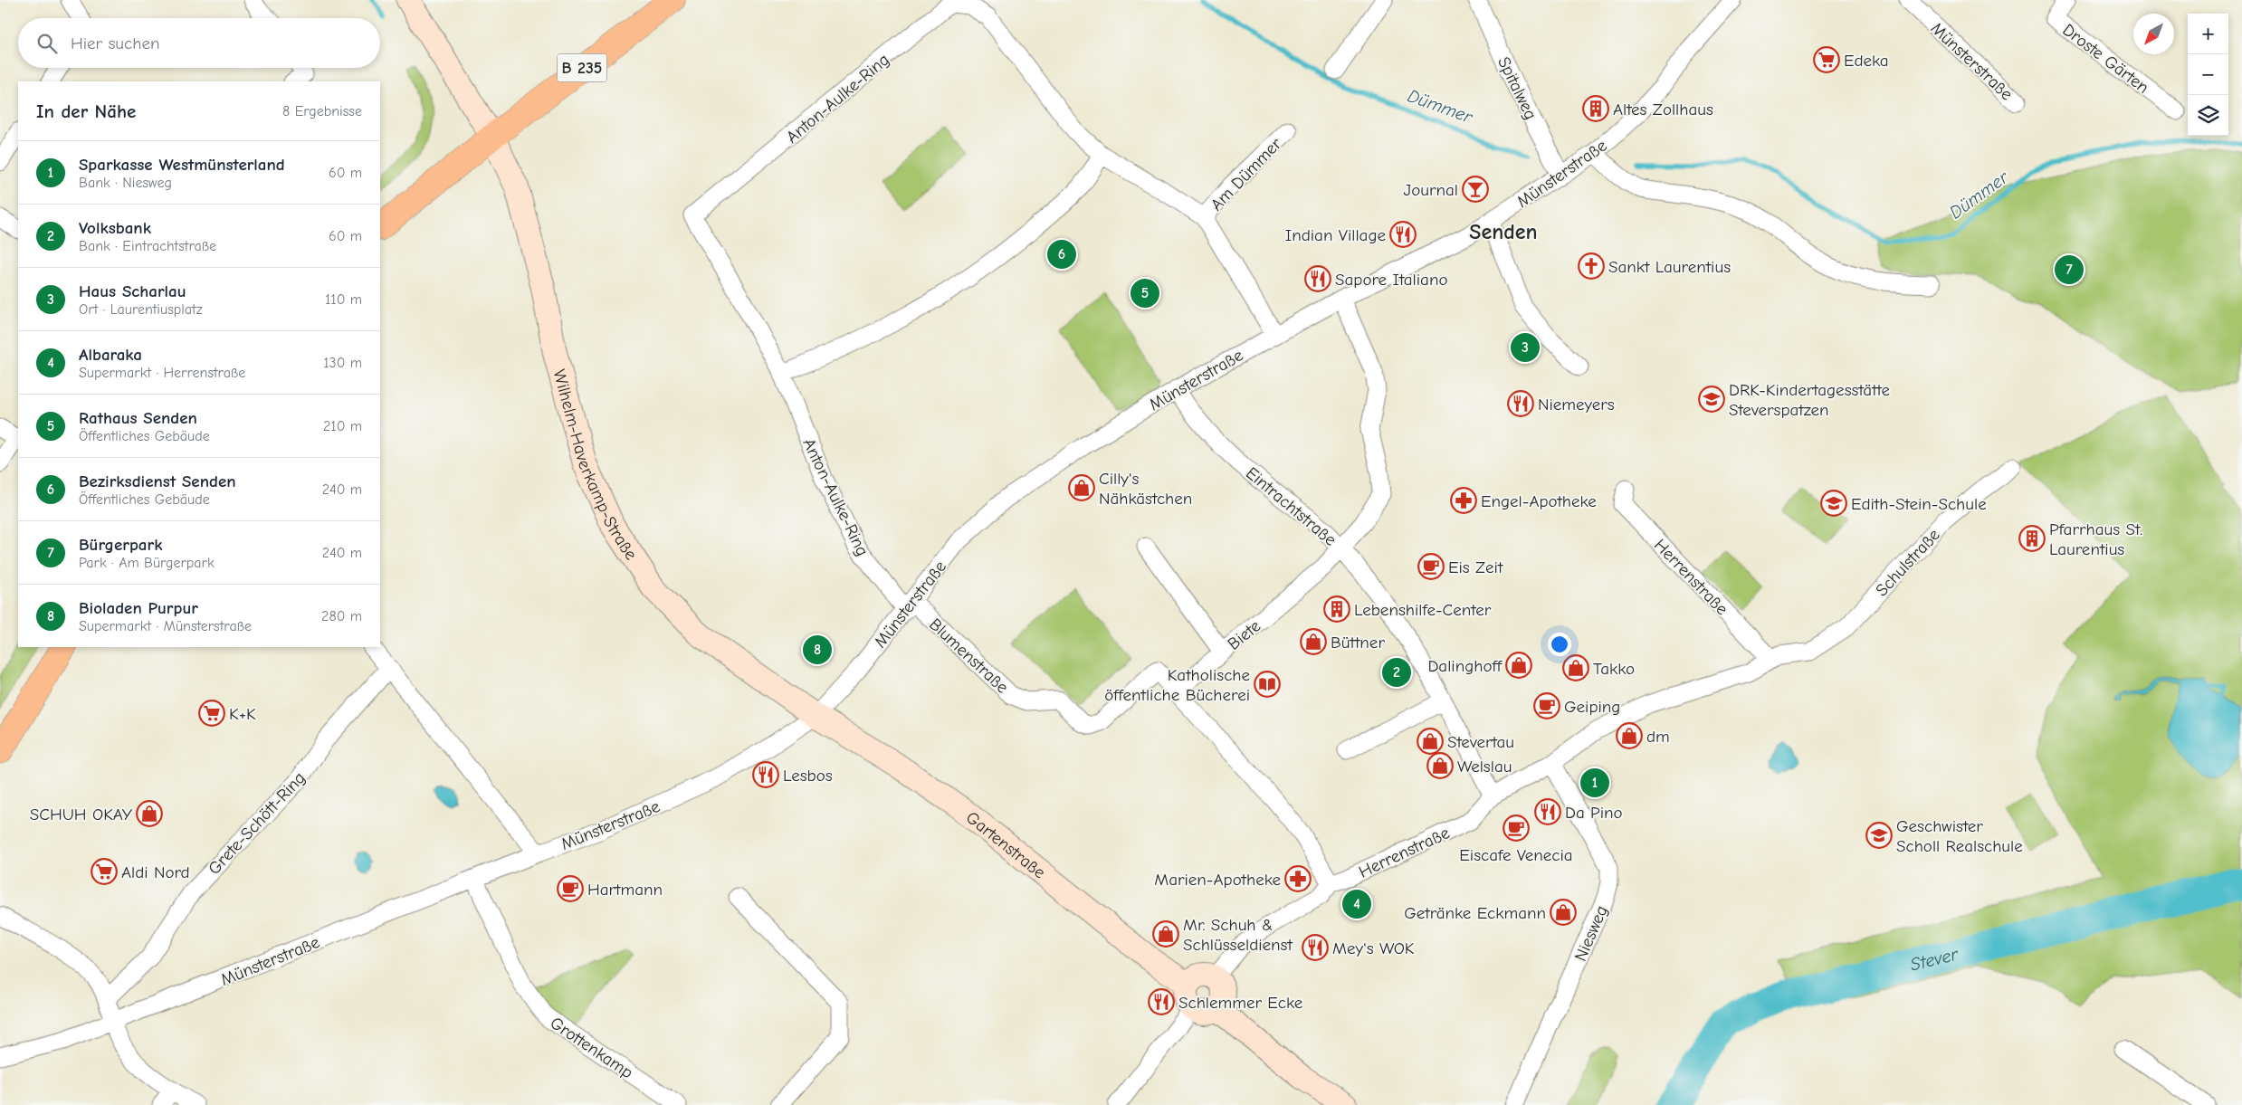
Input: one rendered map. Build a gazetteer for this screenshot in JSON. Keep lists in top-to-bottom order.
{
  "streets": {
    "main road": ["B 235"],
    "street": [
      "Droste Gärten",
      "Münsterstraße",
      "Spitalweg",
      "Anton-Aulke-Ring",
      "Am Dümmer",
      "Wilhelm-Haverkamp-Straße",
      "Eintrachtstraße",
      "Schulstraße",
      "Herrenstraße",
      "Biete",
      "Blumenstraße",
      "Grete-Schött-Ring",
      "Gartenstraße",
      "Niesweg",
      "Grottenkamp"
    ]
  },
  "crossings": [
    ["Münsterstraße", "Spitalweg"],
    ["Münsterstraße", "Anton-Aulke-Ring"],
    ["Münsterstraße", "Wilhelm-Haverkamp-Straße"],
    ["Münsterstraße", "Eintrachtstraße"],
    ["Münsterstraße", "Biete"],
    ["Münsterstraße", "Blumenstraße"],
    ["Münsterstraße", "Gartenstraße"],
    ["Münsterstraße", "Grottenkamp"],
    ["B 235", "Wilhelm-Haverkamp-Straße"],
    ["Anton-Aulke-Ring", "Am Dümmer"],
    ["Anton-Aulke-Ring", "Blumenstraße"],
    ["Wilhelm-Haverkamp-Straße", "Gartenstraße"],
    ["Eintrachtstraße", "Herrenstraße"],
    ["Eintrachtstraße", "Biete"],
    ["Schulstraße", "Herrenstraße"],
    ["Herrenstraße", "Gartenstraße"],
    ["Herrenstraße", "Niesweg"]
  ],
  "districts": ["Senden"],
  "water": ["Dümmer", "Stever"],
  "places": {
    "supermarket": ["Edeka", "K+K", "Aldi Nord"],
    "building": ["Altes Zollhaus", "Pfarrhaus St. Laurentius", "Lebenshilfe-Center"],
    "bar": ["Journal"],
    "restaurant": [
      "Indian Village",
      "Sapore Italiano",
      "Niemeyers",
      "Lesbos",
      "Da Pino",
      "Mey's WOK",
      "Schlemmer Ecke"
    ],
    "church": ["Sankt Laurentius"],
    "school or university": ["DRK-Kindertagesstätte Steverspatzen", "Edith-Stein-Schule", "Geschwister Scholl Realschule"],
    "shop": [
      "Cilly's Nähkästchen",
      "Büttner",
      "Dalinghoff",
      "Takko",
      "dm",
      "Stevertau",
      "Welslau",
      "SCHUH OKAY",
      "Getränke Eckmann",
      "Mr. Schuh & Schlüsseldienst"
    ],
    "pharmacy": ["Engel-Apotheke", "Marien-Apotheke"],
    "cafe": [
      "Eis Zeit",
      "Geiping",
      "Eiscafe Venecia",
      "Hartmann"
    ],
    "library": ["Katholische öffentliche Bücherei"]
  },
  "north": "bottom left",
  "page": {
    "map_buttons": ["+", "−"],
    "search": "Hier suchen",
    "heading": ["In der Nähe", "8 Ergebnisse"],
    "list": [
      {
        "mark": "1",
        "name": "Sparkasse Westmünsterland",
        "note": "Bank · Niesweg",
        "value": "60 m"
      },
      {
        "mark": "2",
        "name": "Volksbank",
        "note": "Bank · Eintrachtstraße",
        "value": "60 m"
      },
      {
        "mark": "3",
        "name": "Haus Scharlau",
        "note": "Ort · Laurentiusplatz",
        "value": "110 m"
      },
      {
        "mark": "4",
        "name": "Albaraka",
        "note": "Supermarkt · Herrenstraße",
        "value": "130 m"
      },
      {
        "mark": "5",
        "name": "Rathaus Senden",
        "note": "Öffentliches Gebäude",
        "value": "210 m"
      },
      {
        "mark": "6",
        "name": "Bezirksdienst Senden",
        "note": "Öffentliches Gebäude",
        "value": "240 m"
      },
      {
        "mark": "7",
        "name": "Bürgerpark",
        "note": "Park · Am Bürgerpark",
        "value": "240 m"
      },
      {
        "mark": "8",
        "name": "Bioladen Purpur",
        "note": "Supermarkt · Münsterstraße",
        "value": "280 m"
      }
    ],
    "pins": [
      "6",
      "7",
      "5",
      "3",
      "8",
      "2",
      "1",
      "4"
    ]
  }
}
